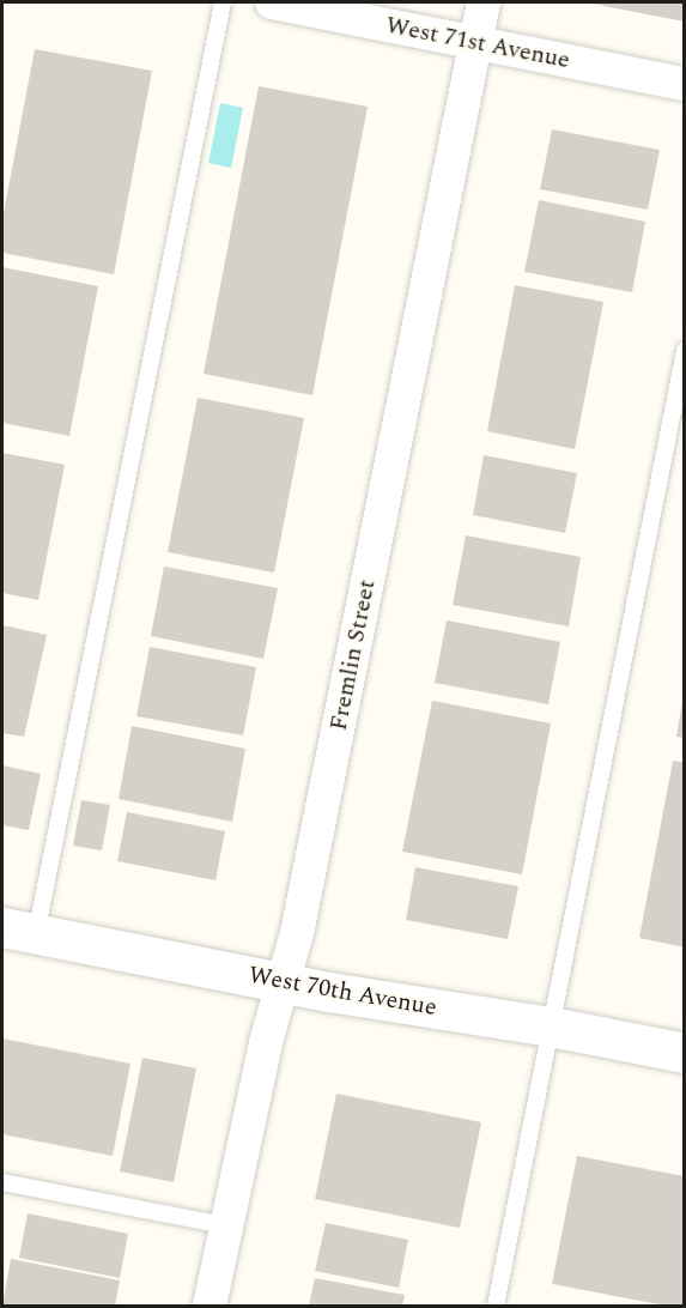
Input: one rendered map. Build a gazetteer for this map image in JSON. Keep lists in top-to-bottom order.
{
  "streets": {
    "main road": ["West 70th Avenue"],
    "street": ["West 71st Avenue", "Fremlin Street"]
  },
  "crossings": [
    ["West 71st Avenue", "Fremlin Street"],
    ["Fremlin Street", "West 70th Avenue"]
  ]
}
